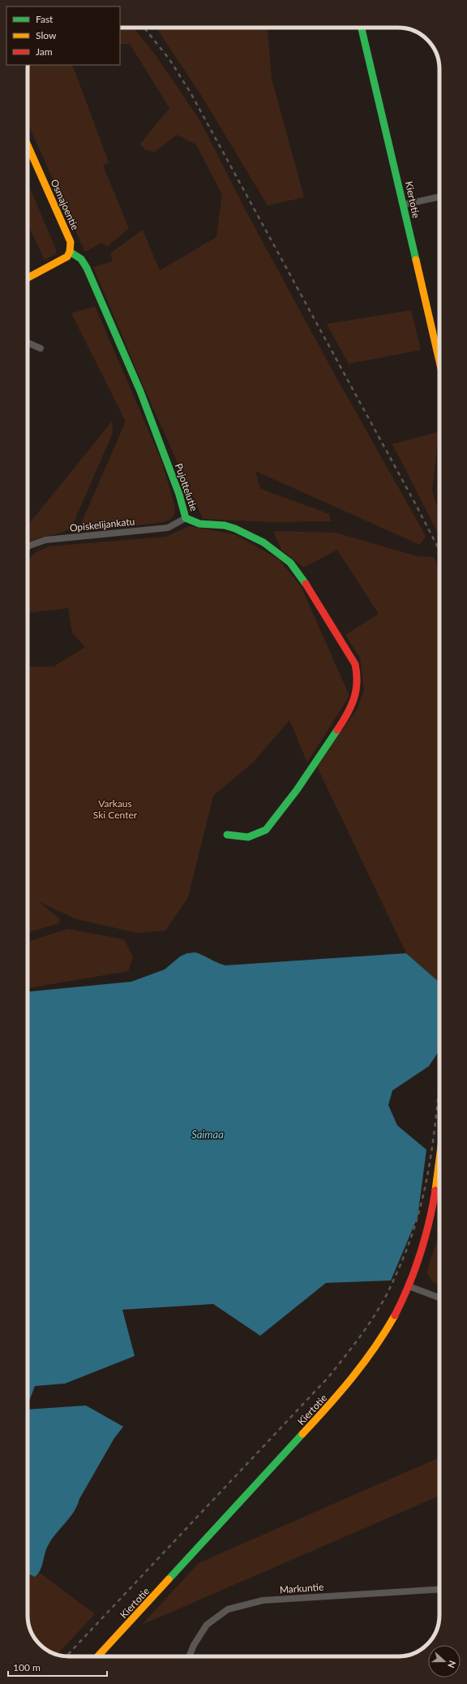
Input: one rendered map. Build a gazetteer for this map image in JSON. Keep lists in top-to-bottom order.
{
  "streets": {
    "street": [
      "Kiertotie",
      "Osmajoentie",
      "Pujottelutie",
      "Opiskelijankatu",
      "Markuntie"
    ]
  },
  "crossings": [
    ["Osmajoentie", "Pujottelutie"],
    ["Pujottelutie", "Opiskelijankatu"]
  ],
  "water": ["Saimaa"],
  "parks": ["Varkaus Ski Center"],
  "legend": ["Fast", "Slow", "Jam"],
  "scale_bar": "100 m",
  "north": "right"
}
